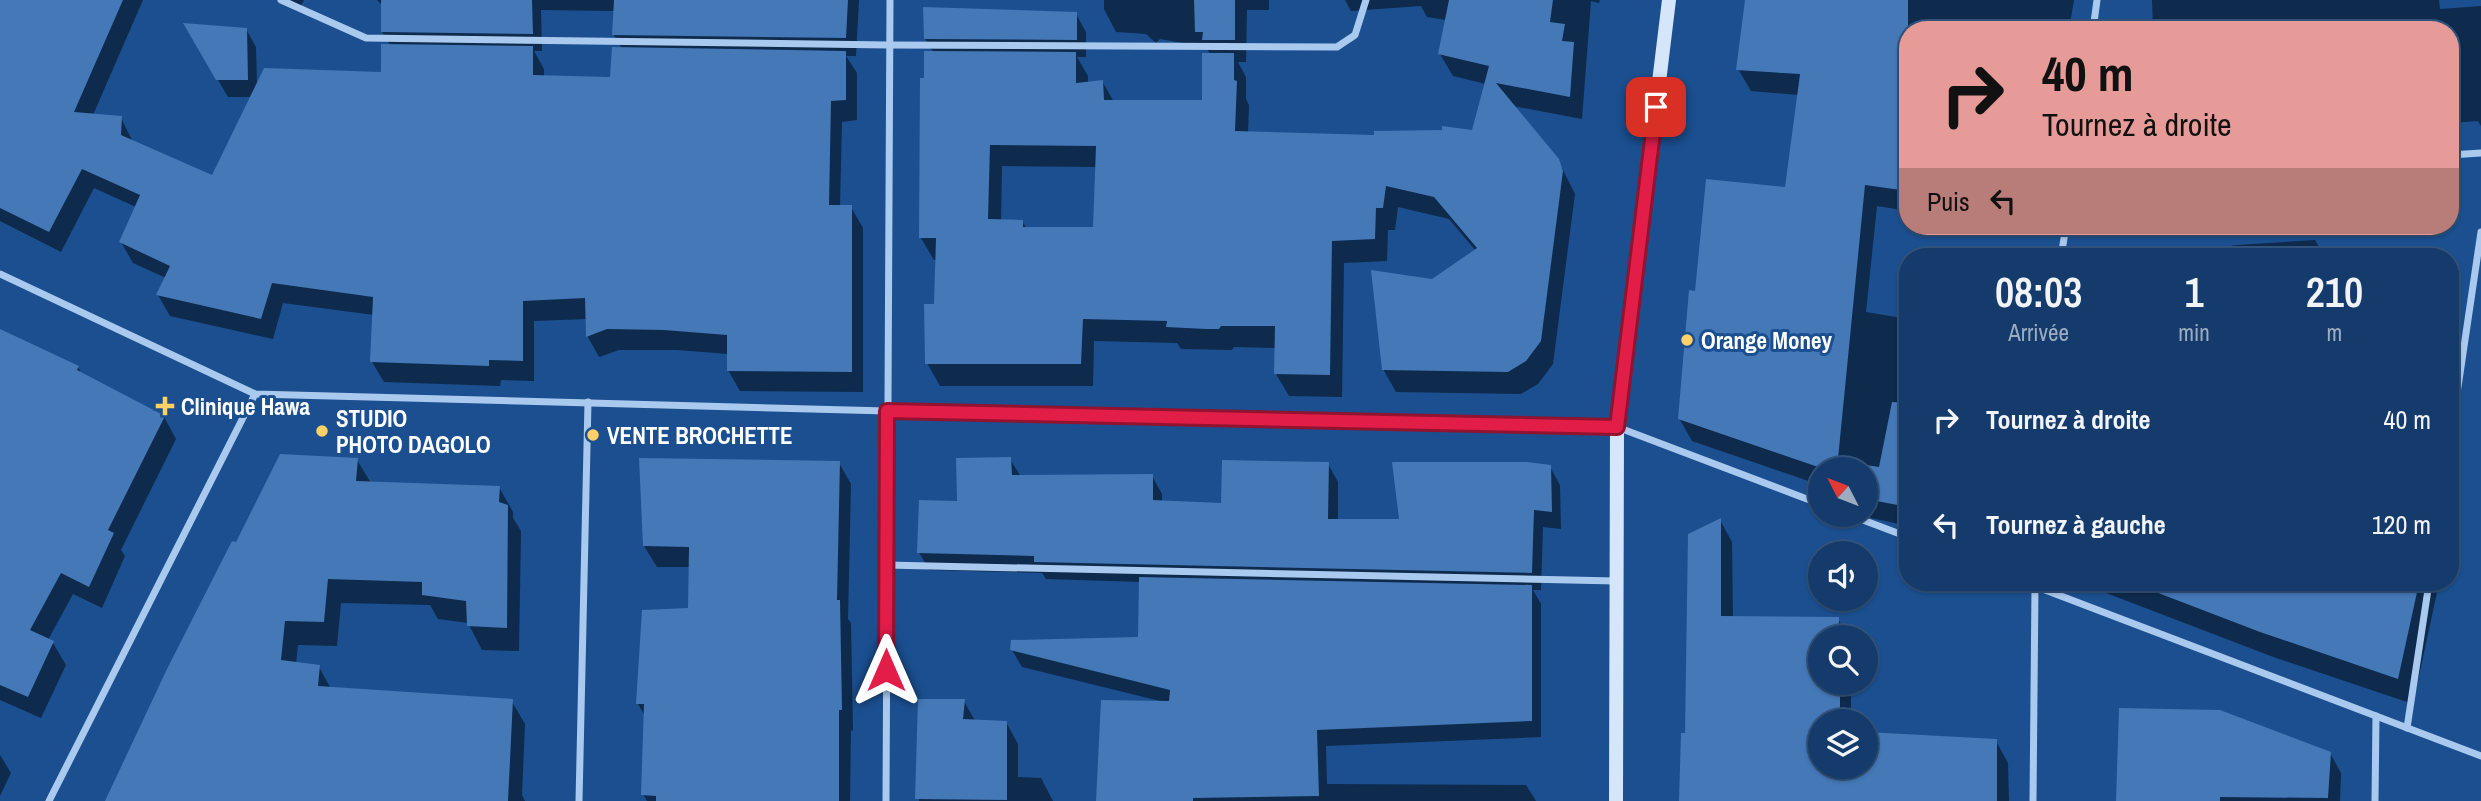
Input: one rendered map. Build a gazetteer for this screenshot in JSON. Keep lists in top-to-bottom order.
{
  "places": {
    "other": ["Orange Money", "STUDIO PHOTO DAGOLO", "VENTE BROCHETTE"],
    "health": ["Clinique Hawa"]
  },
  "north": "top left",
  "page": {
    "turn": ["40 m", "Tournez à droite"],
    "then": "Puis",
    "eta": [
      "08:03",
      "Arrivée",
      "1",
      "min",
      "210",
      "m"
    ],
    "list": [
      {
        "name": "Tournez à droite",
        "value": "40 m"
      },
      {
        "name": "Tournez à gauche",
        "value": "120 m"
      }
    ]
  }
}
